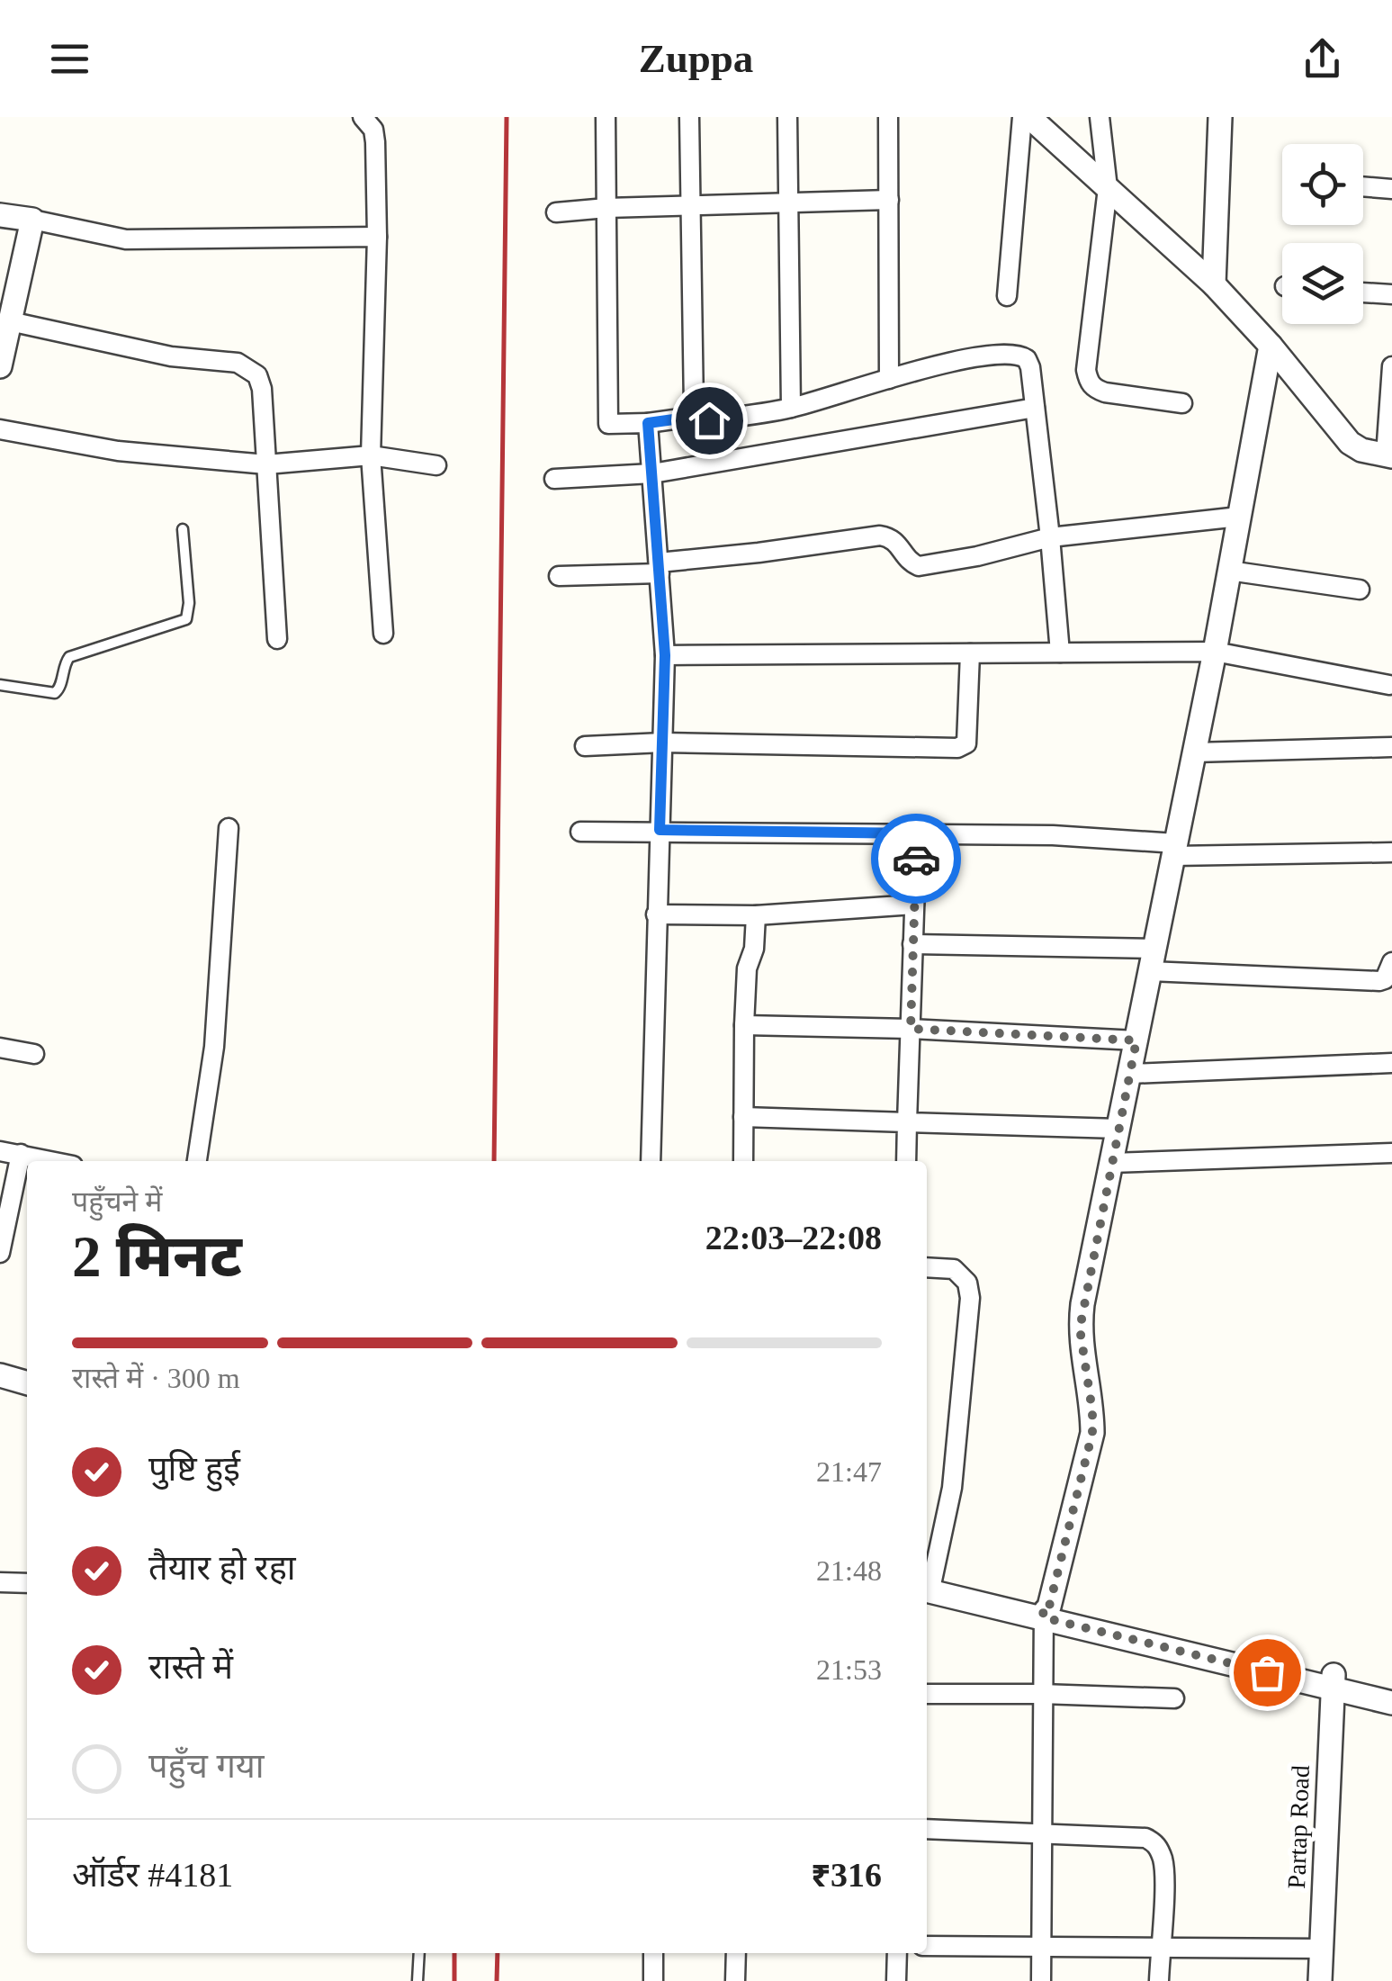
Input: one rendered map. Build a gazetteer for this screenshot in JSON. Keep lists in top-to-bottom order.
{
  "streets": {
    "street": ["Partap Road"]
  },
  "page": {
    "header": "Zuppa",
    "heading": ["2 मिनट", "पहुँचने में", "22:03–22:08"],
    "panel": ["ऑर्डर #4181", "₹316"],
    "bar": "रास्ते में · 300 m",
    "list": [
      ["पुष्टि हुई", "21:47"],
      ["तैयार हो रहा", "21:48"],
      ["रास्ते में", "21:53"],
      "पहुँच गया"
    ]
  }
}
